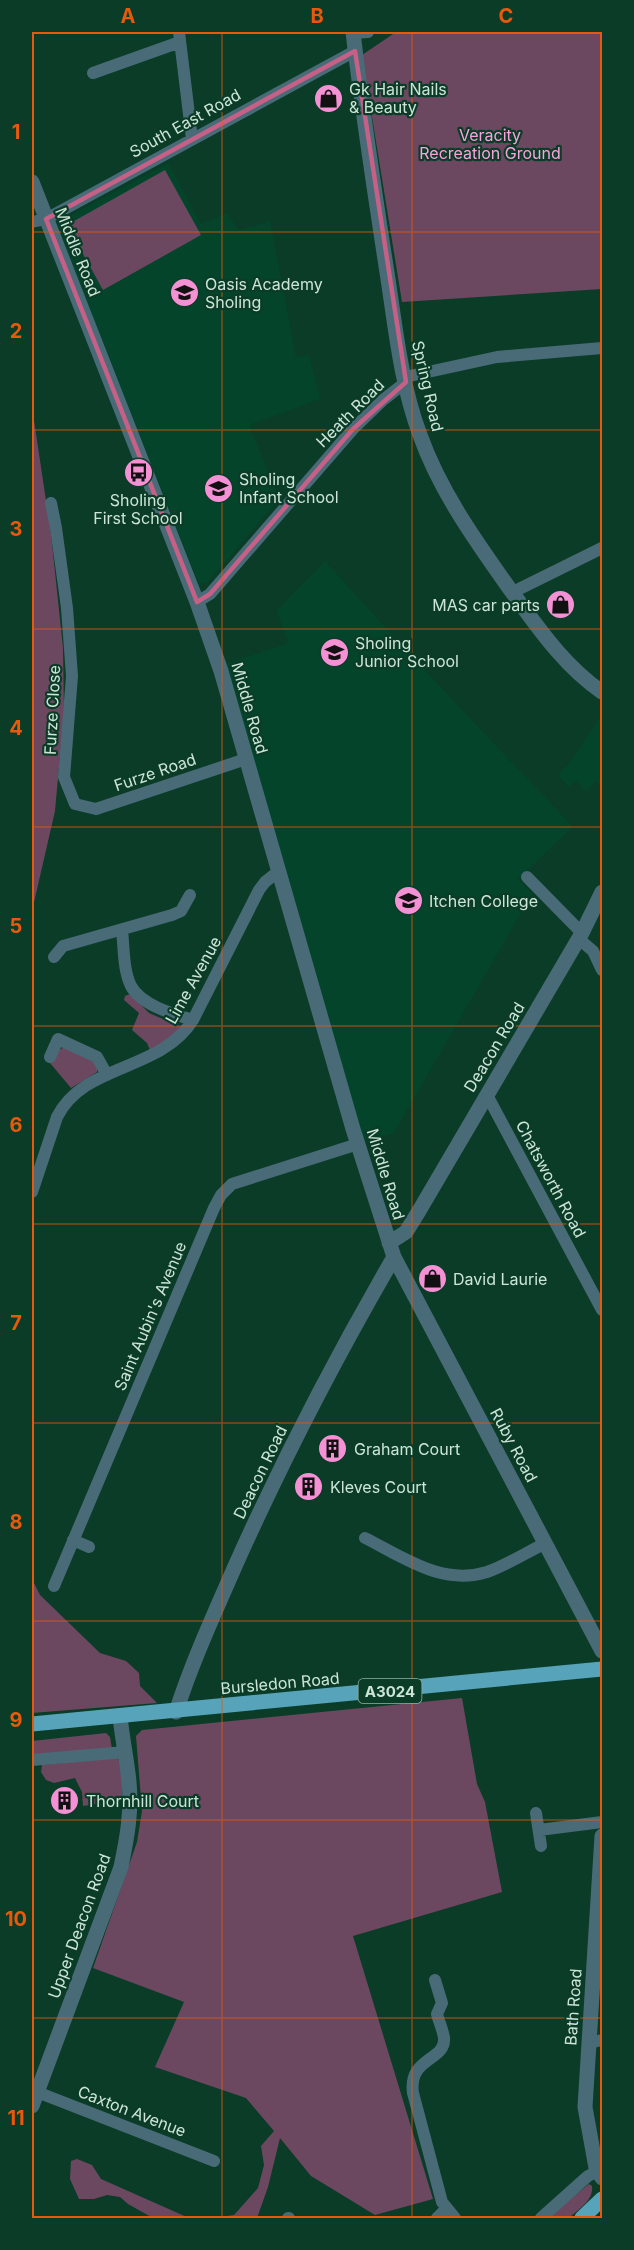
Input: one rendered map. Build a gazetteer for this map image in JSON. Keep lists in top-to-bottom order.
{
  "streets": {
    "main road": ["Bursledon Road", "A3024"],
    "street": [
      "South East Road",
      "Middle Road",
      "Spring Road",
      "Heath Road",
      "Furze Close",
      "Furze Road",
      "Lime Avenue",
      "Deacon Road",
      "Chatsworth Road",
      "Saint Aubin's Avenue",
      "Ruby Road",
      "Upper Deacon Road",
      "Bath Road",
      "Caxton Avenue"
    ]
  },
  "crossings": [
    ["South East Road", "Middle Road"],
    ["South East Road", "Spring Road"],
    ["Middle Road", "Heath Road"],
    ["Middle Road", "Furze Road"],
    ["Middle Road", "Lime Avenue"],
    ["Middle Road", "Deacon Road"],
    ["Middle Road", "Saint Aubin's Avenue"],
    ["Middle Road", "Ruby Road"],
    ["Spring Road", "Heath Road"],
    ["Furze Close", "Furze Road"],
    ["Deacon Road", "Chatsworth Road"],
    ["Deacon Road", "Ruby Road"],
    ["Deacon Road", "Bursledon Road"],
    ["Bursledon Road", "Upper Deacon Road"],
    ["Upper Deacon Road", "Caxton Avenue"]
  ],
  "parks": ["Veracity Recreation Ground"],
  "places": {
    "shop": ["Gk Hair Nails & Beauty", "MAS car parts", "David Laurie"],
    "school or university": [
      "Oasis Academy Sholing",
      "Sholing Infant School",
      "Sholing Junior School",
      "Itchen College"
    ],
    "bus stop": ["Sholing First School"],
    "building": ["Graham Court", "Kleves Court", "Thornhill Court"]
  },
  "grid": {
    "columns": ["A", "B", "C"],
    "rows": [
      "1",
      "2",
      "3",
      "4",
      "5",
      "6",
      "7",
      "8",
      "9",
      "10",
      "11"
    ]
  }
}
